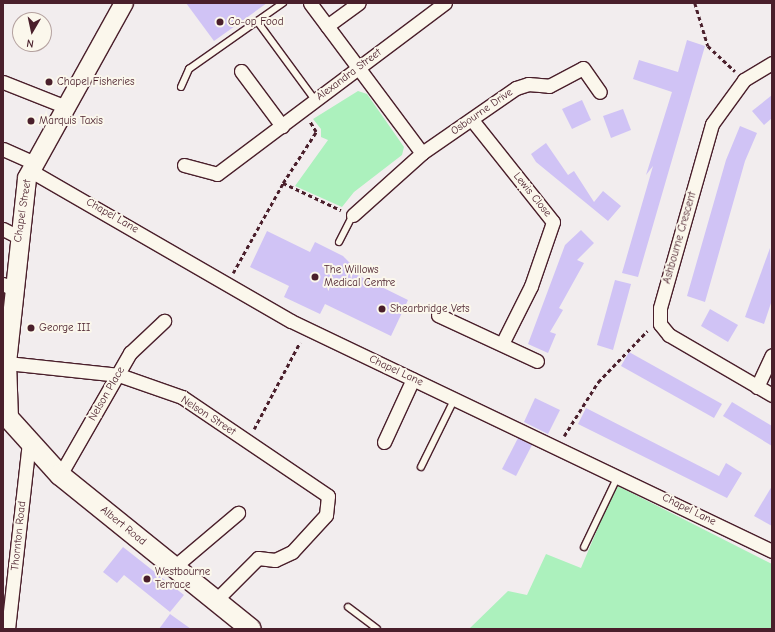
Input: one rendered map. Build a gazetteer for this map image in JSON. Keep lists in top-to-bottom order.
{
  "streets": {
    "main road": ["Albert Road"],
    "street": [
      "Alexandra Street",
      "Osbourne Drive",
      "Lewis Close",
      "Chapel Street",
      "Chapel Lane",
      "Ashbourne Crescent",
      "Nelson Place",
      "Nelson Street",
      "Thornton Road"
    ]
  },
  "crossings": [
    ["Osbourne Drive", "Lewis Close"],
    ["Chapel Street", "Chapel Lane"],
    ["Chapel Street", "Nelson Street"],
    ["Chapel Street", "Albert Road"],
    ["Nelson Place", "Nelson Street"],
    ["Nelson Place", "Albert Road"],
    ["Nelson Street", "Albert Road"],
    ["Albert Road", "Thornton Road"]
  ],
  "places": [
    "Co-op Food",
    "Chapel Fisheries",
    "Marquis Taxis",
    "The Willows Medical Centre",
    "Shearbridge Vets",
    "George III",
    "Westbourne Terrace"
  ],
  "north": "bottom"
}
